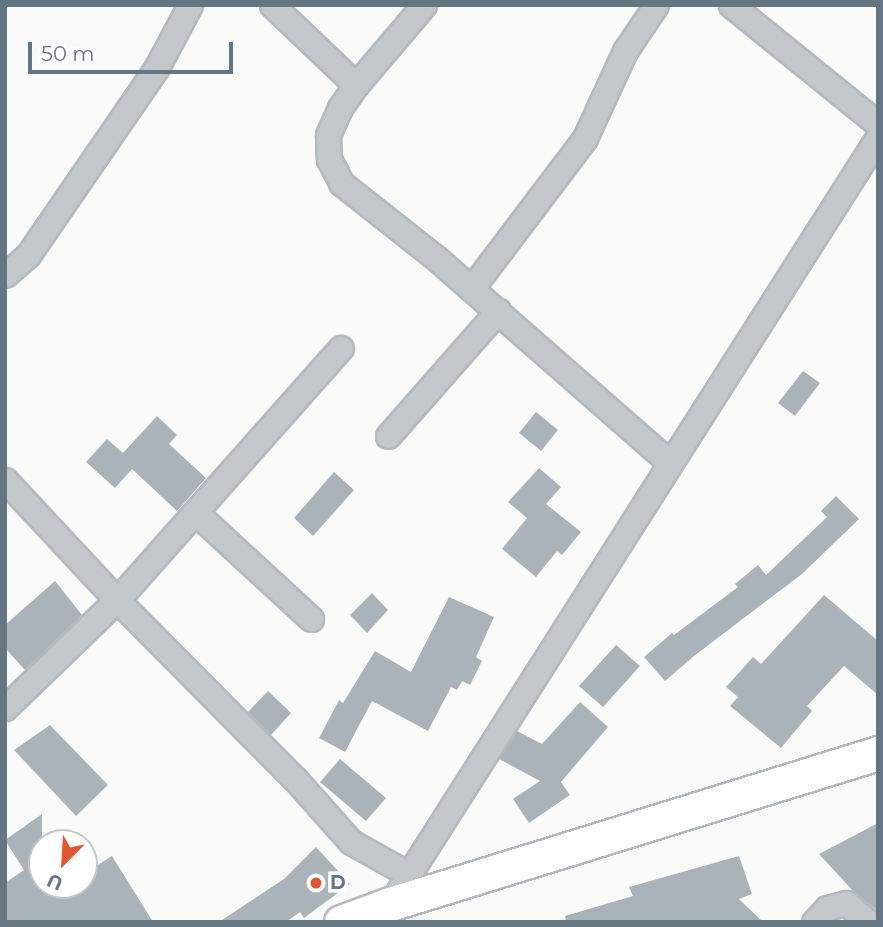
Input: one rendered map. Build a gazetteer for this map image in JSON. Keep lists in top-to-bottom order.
{
  "places": ["D"],
  "scale_bar": "50 m",
  "north": "bottom left"
}
